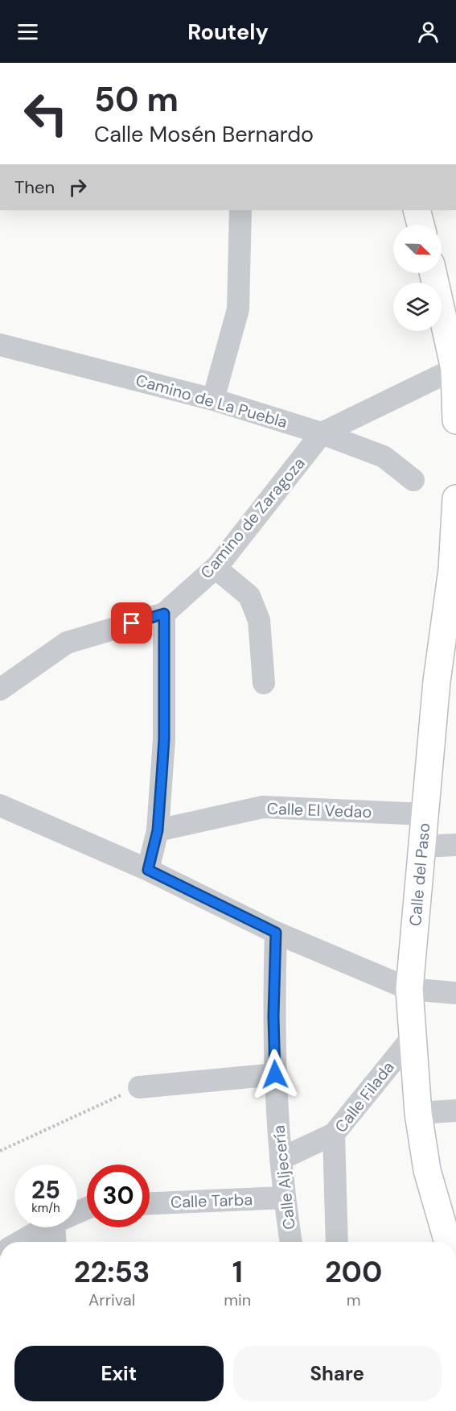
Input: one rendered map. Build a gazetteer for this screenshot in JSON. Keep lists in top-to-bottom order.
{
  "streets": {
    "main road": ["Calle del Paso"],
    "street": [
      "Camino de La Puebla",
      "Camino de Zaragoza",
      "Calle El Vedao",
      "Calle Filada",
      "Calle Aljecería",
      "Calle Tarba"
    ]
  },
  "crossings": [
    ["Camino de La Puebla", "Camino de Zaragoza"],
    ["Calle El Vedao", "Calle del Paso"],
    ["Calle del Paso", "Calle Filada"],
    ["Calle Aljecería", "Calle Tarba"]
  ],
  "north": "bottom right",
  "page": {
    "header": "Routely",
    "turn": ["50 m", "Calle Mosén Bernardo"],
    "then": "Then",
    "speed": "25 km/h",
    "limit": "30",
    "eta": [
      "22:53",
      "Arrival",
      "1",
      "min",
      "200",
      "m"
    ],
    "buttons": ["Exit", "Share"]
  }
}
